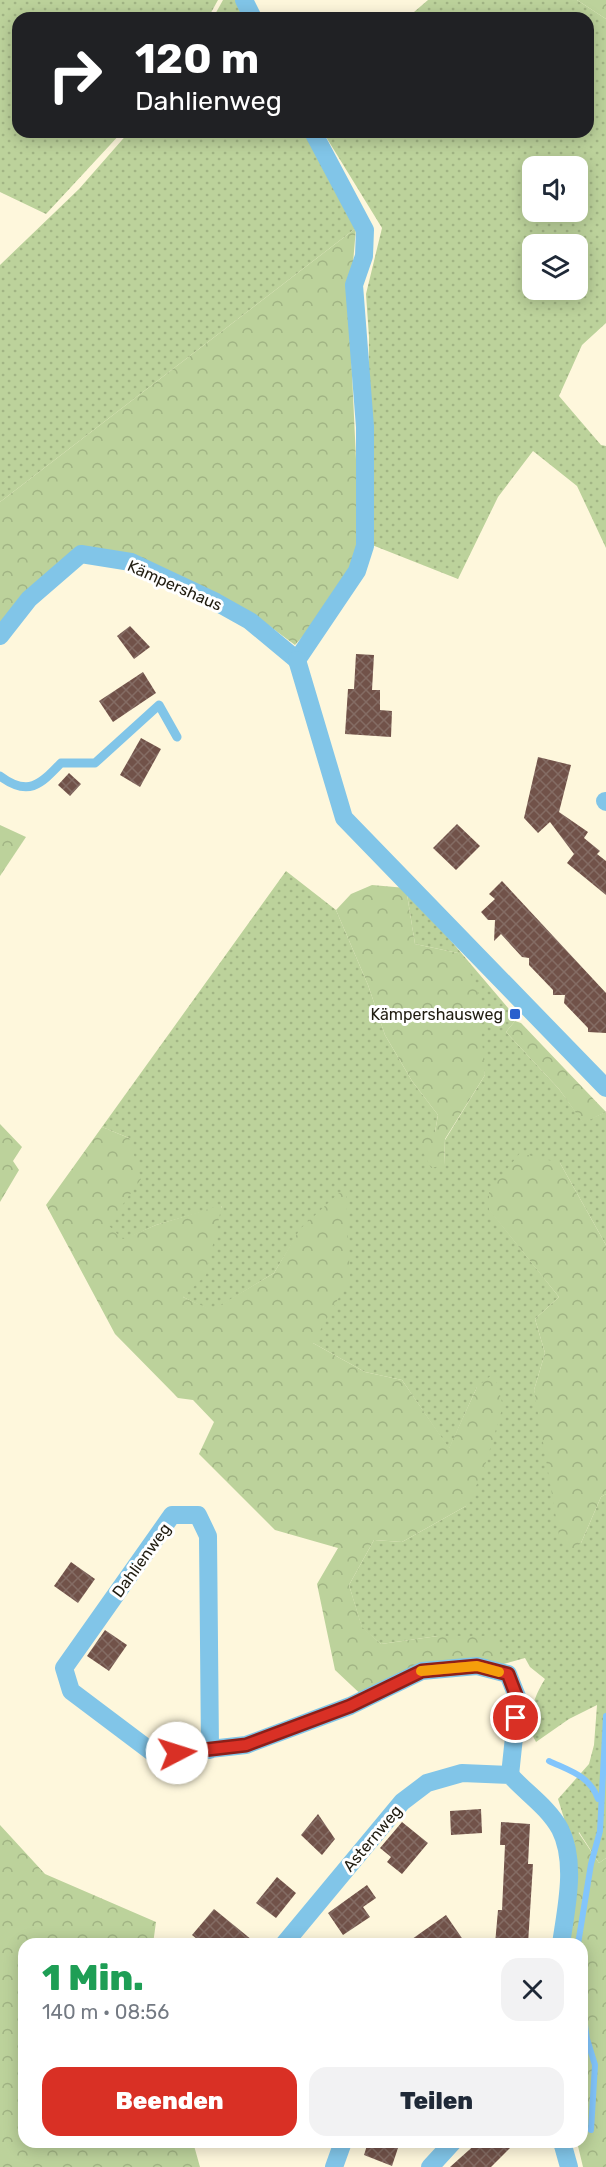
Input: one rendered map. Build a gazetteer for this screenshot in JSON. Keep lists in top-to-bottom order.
{
  "streets": {
    "street": ["Kämpershaus", "Dahlienweg", "Asternweg"]
  },
  "crossings": [
    ["Dahlienweg", "Asternweg"]
  ],
  "places": {
    "transit": ["Kämpershausweg"]
  },
  "page": {
    "turn": ["120 m", "Dahlienweg"],
    "heading": ["1 Min.", "140 m · 08:56"],
    "buttons": ["Beenden", "Teilen"]
  }
}
